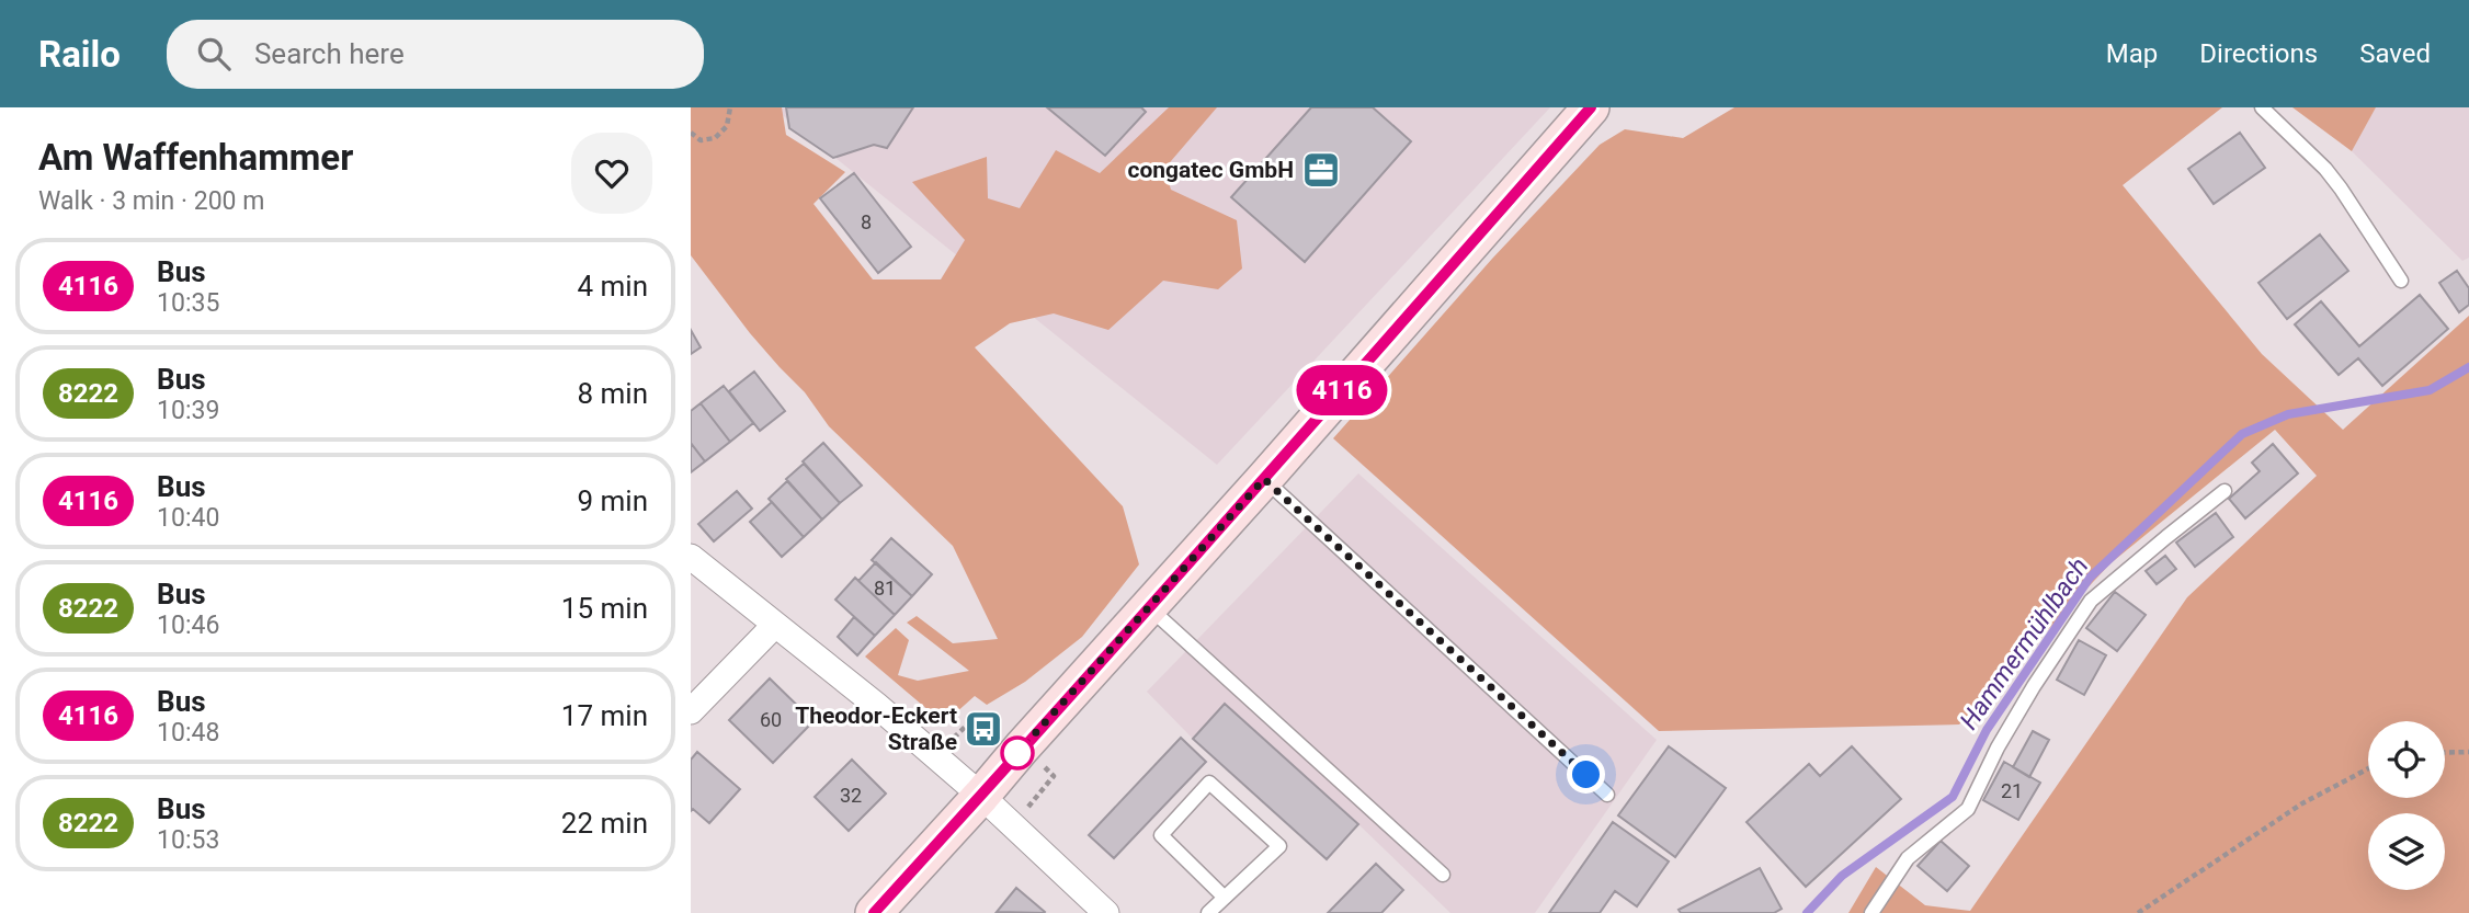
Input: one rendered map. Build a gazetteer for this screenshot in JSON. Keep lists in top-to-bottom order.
{
  "water": ["Hammermühlbach"],
  "places": {
    "office": ["congatec GmbH"],
    "bus stop": ["Theodor-Eckert Straße"]
  },
  "lines": ["bus line 4116"],
  "house_numbers": [
    "8",
    "81",
    "60",
    "21",
    "32"
  ],
  "page": {
    "header": "Railo",
    "search": "Search here",
    "nav": ["Map", "Directions", "Saved"],
    "heading": ["Am Waffenhammer", "Walk · 3 min · 200 m"],
    "on_map": "4116",
    "list": [
      {
        "mark": "4116",
        "name": "Bus",
        "note": "10:35",
        "value": "4 min"
      },
      {
        "mark": "8222",
        "name": "Bus",
        "note": "10:39",
        "value": "8 min"
      },
      {
        "mark": "4116",
        "name": "Bus",
        "note": "10:40",
        "value": "9 min"
      },
      {
        "mark": "8222",
        "name": "Bus",
        "note": "10:46",
        "value": "15 min"
      },
      {
        "mark": "4116",
        "name": "Bus",
        "note": "10:48",
        "value": "17 min"
      },
      {
        "mark": "8222",
        "name": "Bus",
        "note": "10:53",
        "value": "22 min"
      }
    ]
  }
}
